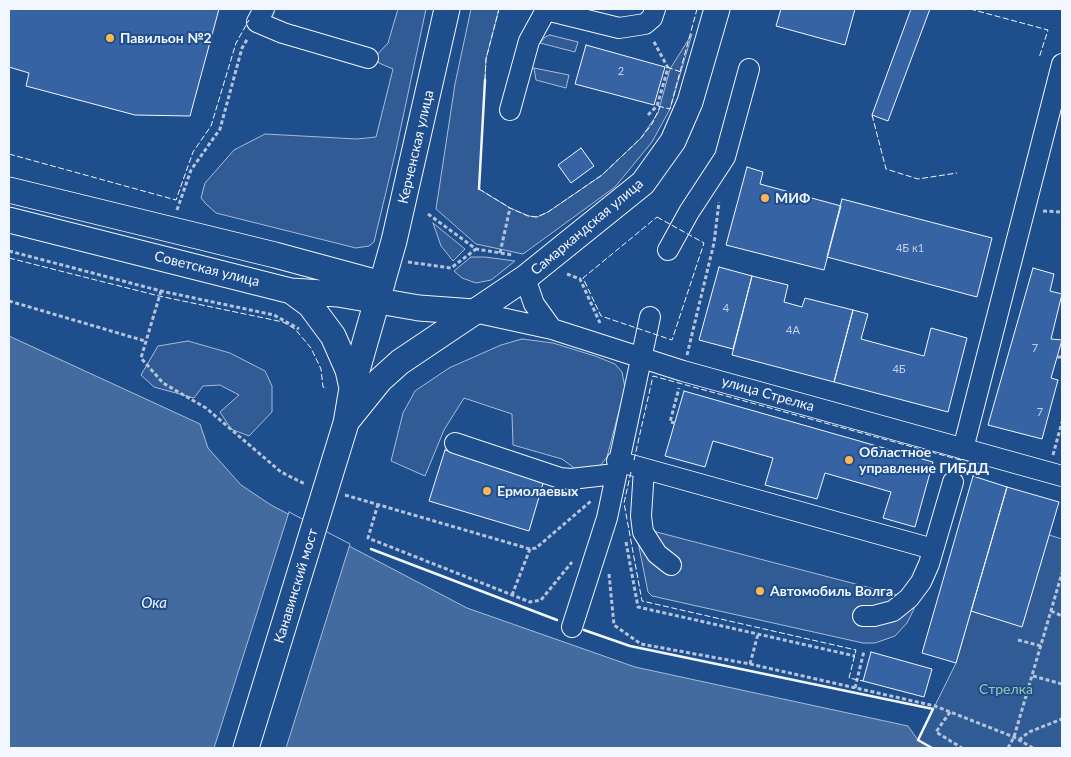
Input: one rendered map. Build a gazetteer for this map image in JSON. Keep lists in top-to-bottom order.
{
  "streets": {
    "main road": [
      "Керченская улица",
      "Самаркандская улица",
      "Советская улица",
      "Канавинский мост"
    ],
    "street": ["улица Стрелка"]
  },
  "crossings": [
    ["Керченская улица", "Самаркандская улица"],
    ["Керченская улица", "Советская улица"],
    ["Керченская улица", "Канавинский мост"],
    ["Самаркандская улица", "улица Стрелка"],
    ["Самаркандская улица", "Канавинский мост"]
  ],
  "water": ["Ока"],
  "parks": ["Стрелка"],
  "places": [
    "Павильон №2",
    "МИФ",
    "Областное управление ГИБДД",
    "Ермолаевых",
    "Автомобиль Волга"
  ],
  "house_numbers": [
    "2",
    "4Б к1",
    "4",
    "4А",
    "7",
    "4Б",
    "7"
  ]
}
